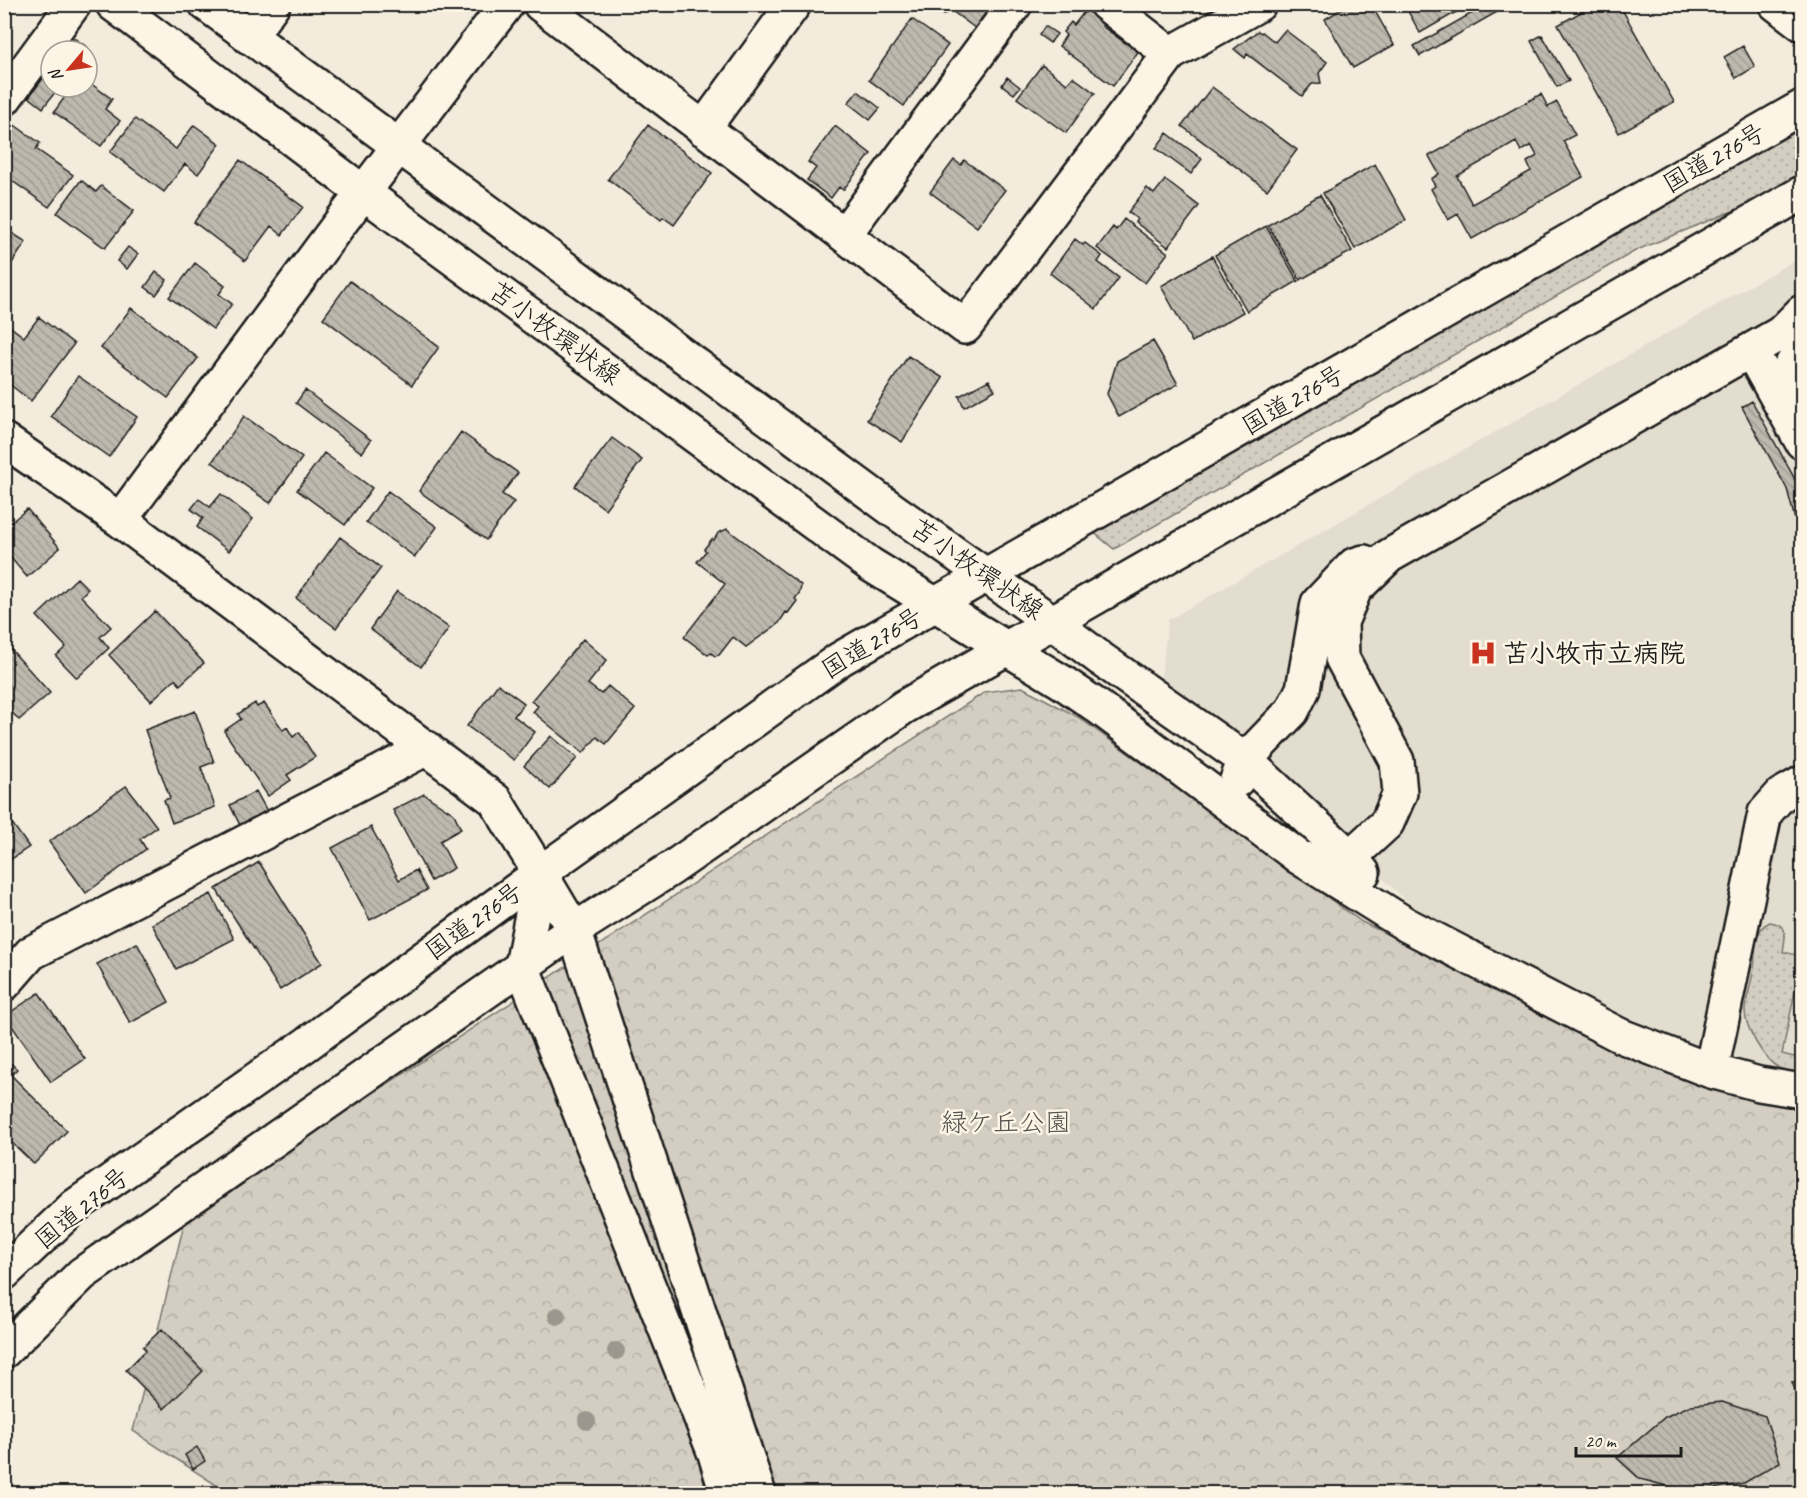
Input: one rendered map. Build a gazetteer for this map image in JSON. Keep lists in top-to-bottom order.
{
  "streets": {
    "main road": ["国道276号", "苫小牧環状線"]
  },
  "crossings": [
    ["国道276号", "苫小牧環状線"]
  ],
  "parks": ["緑ケ丘公園"],
  "places": {
    "hospital": ["苫小牧市立病院"]
  },
  "scale_bar": "20 m",
  "north": "bottom left"
}
